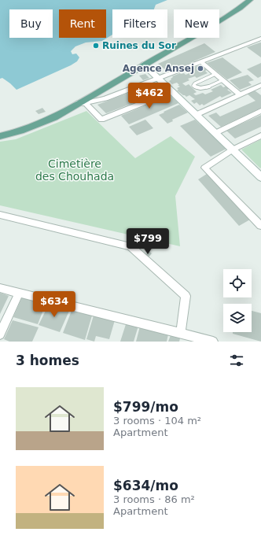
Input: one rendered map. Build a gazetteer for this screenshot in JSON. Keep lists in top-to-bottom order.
{
  "parks": ["Cimetière des Chouhada"],
  "places": ["Ruines du Sor", "Agence Ansej"],
  "page": {
    "chip": [
      "Buy",
      "Rent",
      "Filters",
      "New"
    ],
    "price": ["$462", "$799", "$634"],
    "heading": "3 homes",
    "list": [
      {
        "name": "$799/mo",
        "note": "3 rooms · 104 m² · Apartment"
      },
      {
        "name": "$634/mo",
        "note": "3 rooms · 86 m² · Apartment"
      }
    ]
  }
}
